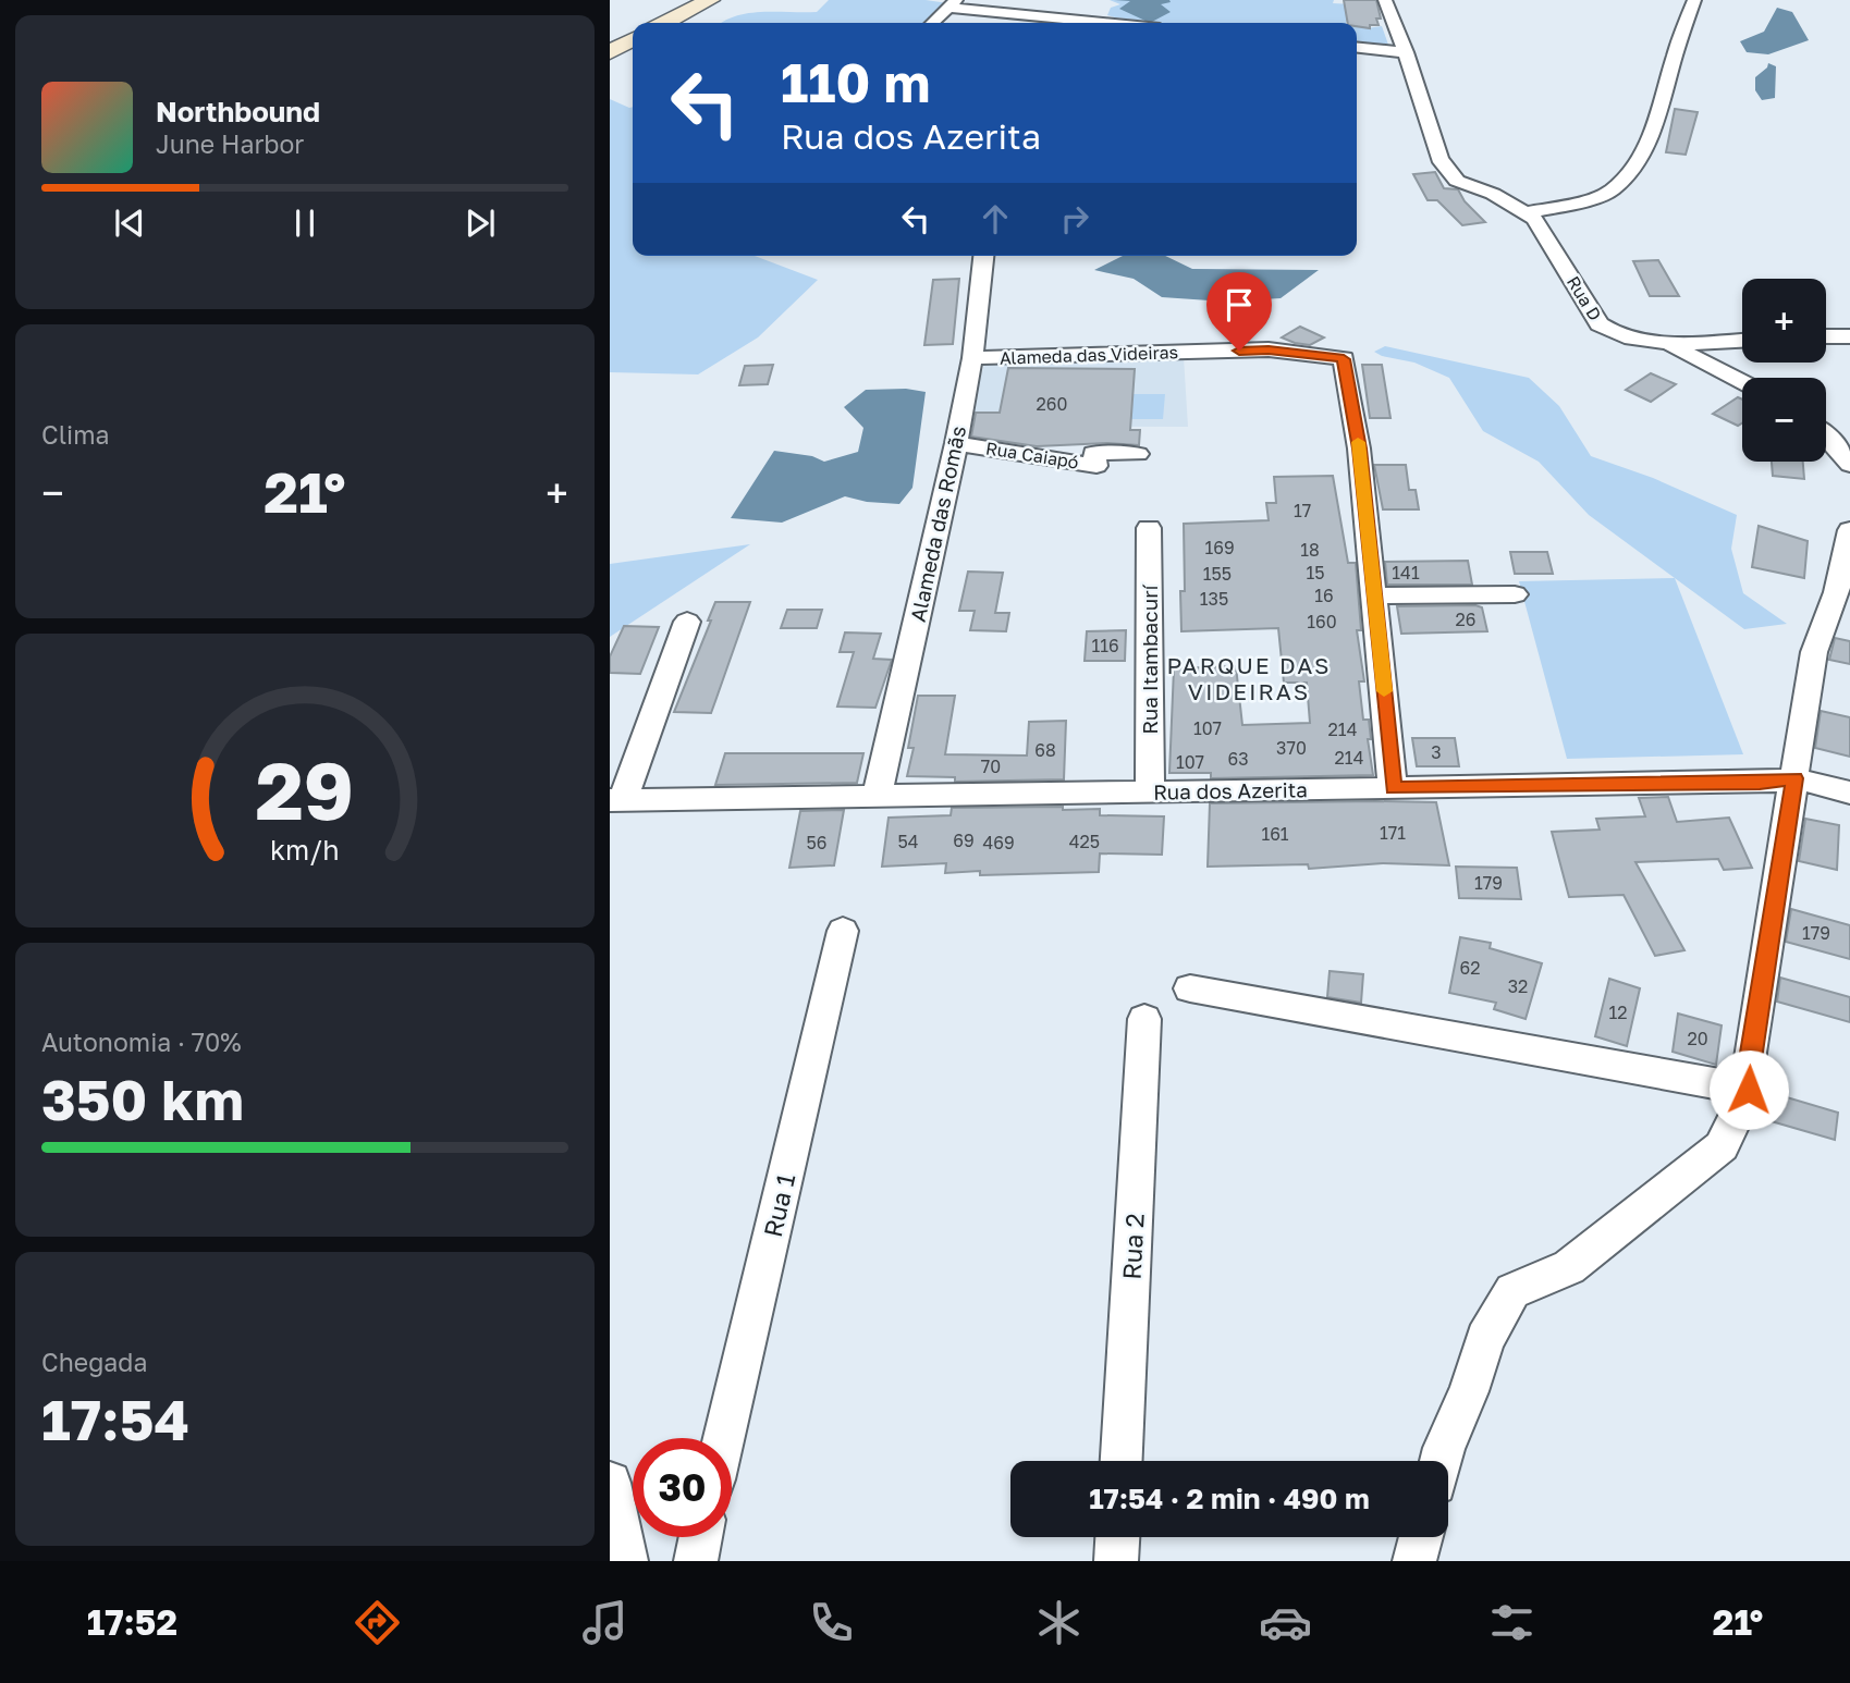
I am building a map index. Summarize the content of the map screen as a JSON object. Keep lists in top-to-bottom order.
{
  "streets": {
    "street": [
      "Rua D",
      "Alameda das Videiras",
      "Rua Caiapó",
      "Alameda das Romãs",
      "Rua Itambacurí",
      "Rua dos Azerita",
      "Rua 1",
      "Rua 2"
    ]
  },
  "crossings": [
    ["Alameda das Videiras", "Alameda das Romãs"],
    ["Rua Caiapó", "Alameda das Romãs"],
    ["Alameda das Romãs", "Rua dos Azerita"],
    ["Rua Itambacurí", "Rua dos Azerita"]
  ],
  "districts": ["PARQUE DAS VIDEIRAS"],
  "house_numbers": [
    "260",
    "17",
    "169",
    "18",
    "15",
    "141",
    "155",
    "16",
    "135",
    "26",
    "160",
    "116",
    "107",
    "214",
    "370",
    "68",
    "3",
    "214",
    "63",
    "107",
    "70",
    "171",
    "161",
    "69",
    "54",
    "425",
    "56",
    "469",
    "179",
    "179",
    "62",
    "32",
    "12",
    "20"
  ],
  "page": {
    "turn": ["110 m", "Rua dos Azerita"],
    "song": ["Northbound", "June Harbor"],
    "map_buttons": ["+", "−"],
    "tile": [
      "Clima",
      ["Autonomia · 70%", "350 km"],
      ["Chegada", "17:54"]
    ],
    "heat": ["−", "21°", "+"],
    "limit": "30",
    "trip": "17:54 · 2 min · 490 m",
    "tabs": ["17:52", "21°"],
    "gauge": ["29", "km/h"]
  }
}
